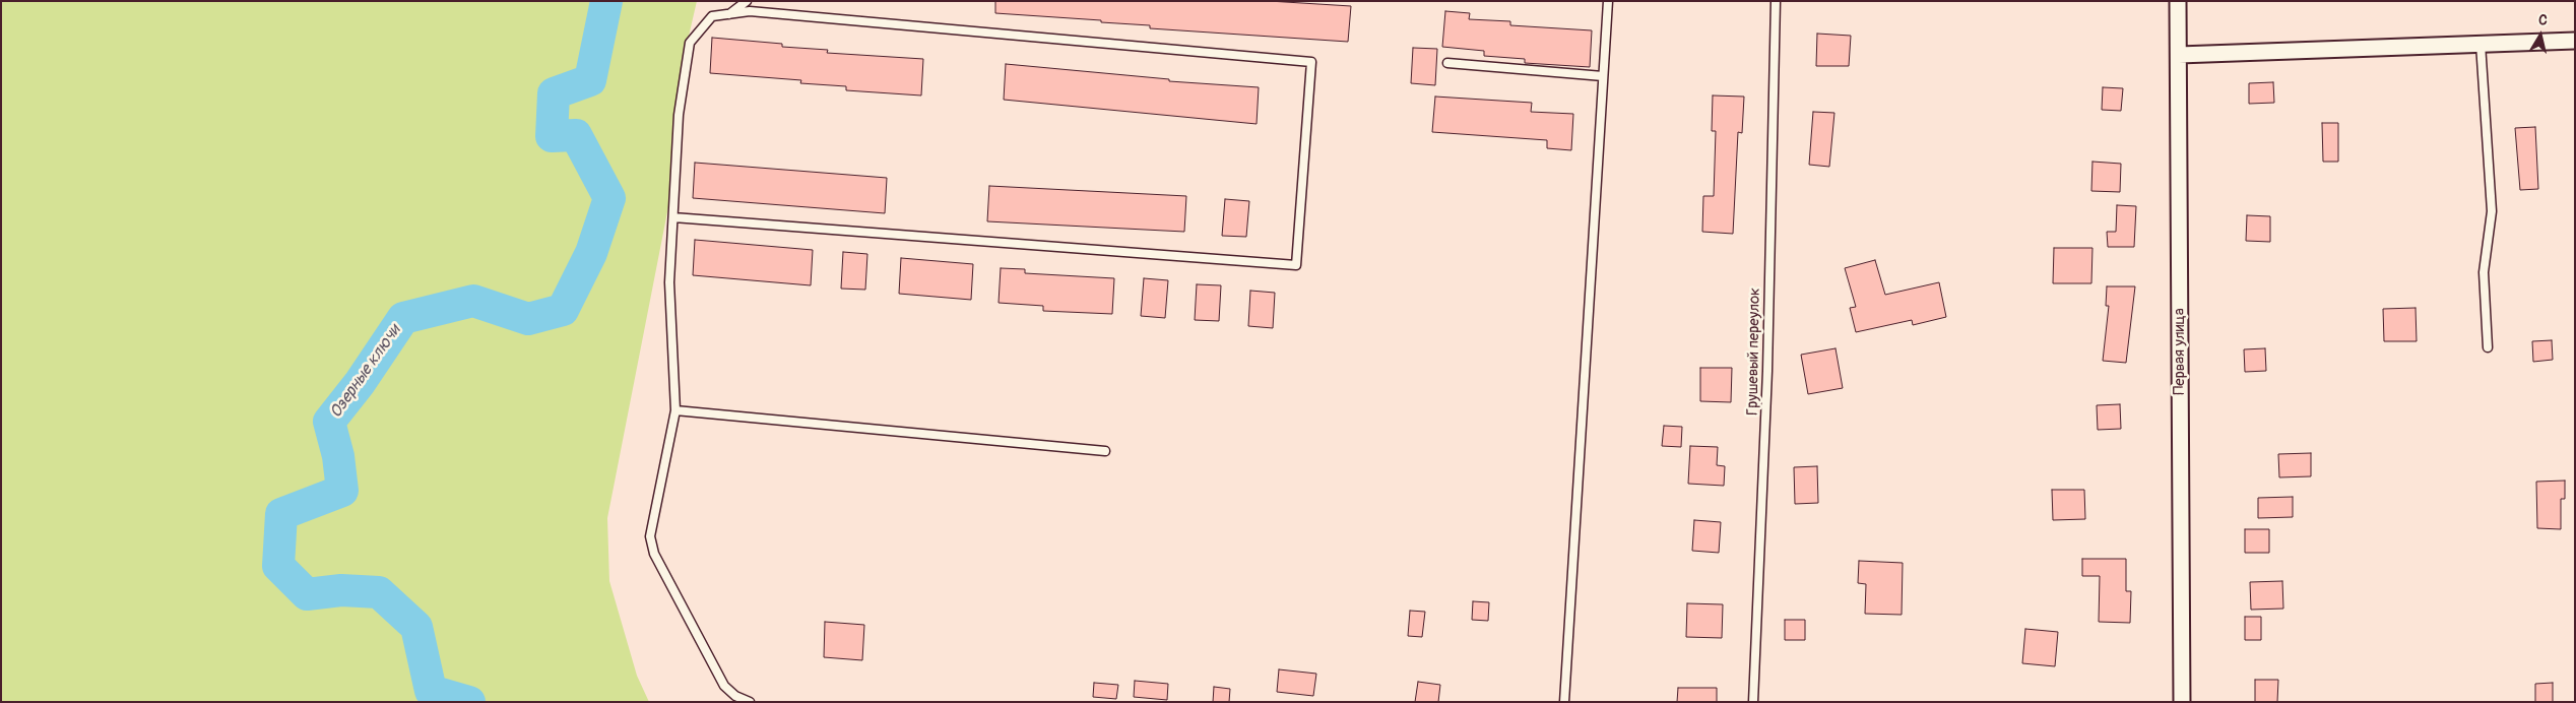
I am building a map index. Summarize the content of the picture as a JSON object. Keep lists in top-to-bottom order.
{
  "streets": {
    "street": ["Первая улица"],
    "lane": ["Грушевый переулок"]
  },
  "water": ["Озерные ключи"],
  "north": "top"
}
